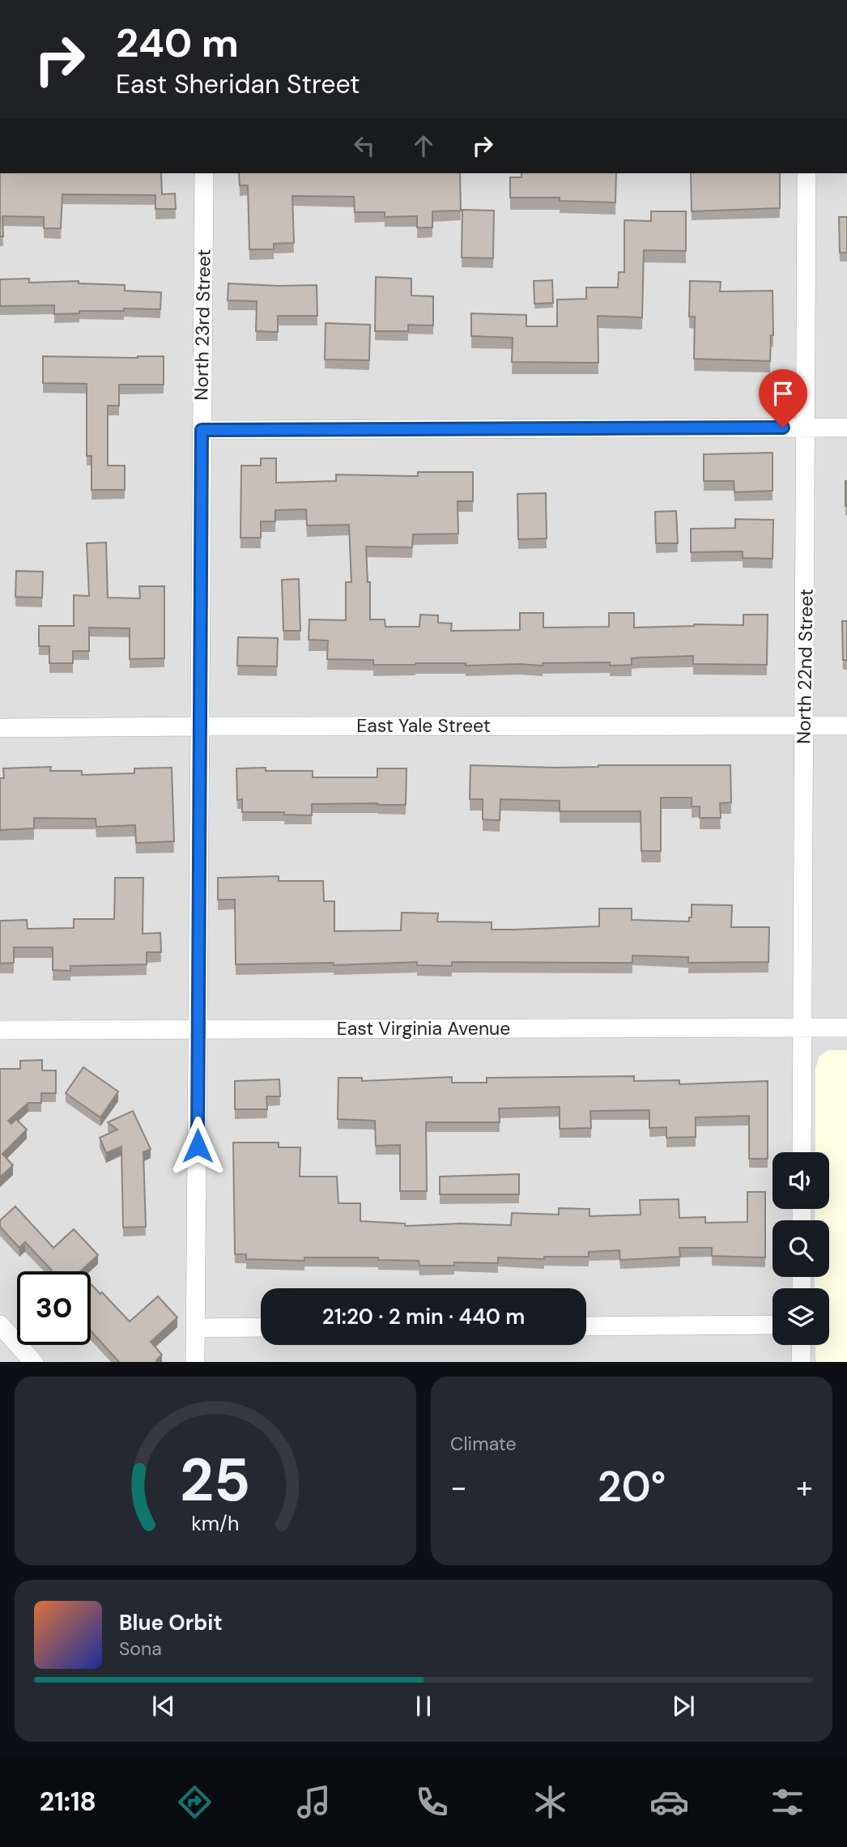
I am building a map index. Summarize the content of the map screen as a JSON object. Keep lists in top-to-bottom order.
{
  "streets": {
    "street": [
      "North 23rd Street",
      "North 22nd Street",
      "East Yale Street",
      "East Virginia Avenue"
    ]
  },
  "crossings": [
    ["North 23rd Street", "East Yale Street"],
    ["North 23rd Street", "East Virginia Avenue"],
    ["North 22nd Street", "East Yale Street"],
    ["North 22nd Street", "East Virginia Avenue"]
  ],
  "page": {
    "turn": ["240 m", "East Sheridan Street"],
    "limit": "30",
    "trip": "21:20 · 2 min · 440 m",
    "tile": "Climate",
    "heat": ["−", "20°", "+"],
    "song": ["Blue Orbit", "Sona"],
    "tabs": "21:18",
    "gauge": ["25", "km/h"]
  }
}
